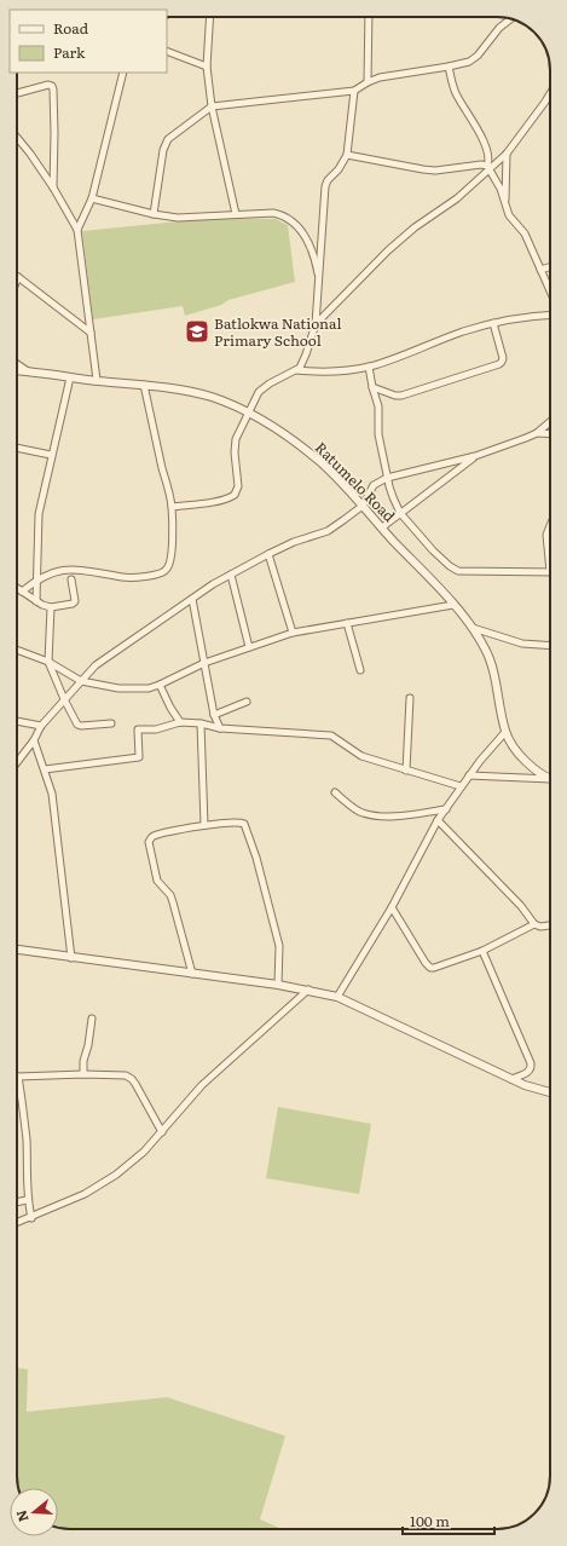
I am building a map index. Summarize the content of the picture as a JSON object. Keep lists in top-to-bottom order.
{
  "streets": {
    "street": ["Ratumelo Road"]
  },
  "places": {
    "school or university": ["Batlokwa National Primary School"]
  },
  "legend": ["Road", "Park"],
  "scale_bar": "100 m",
  "north": "left"
}
